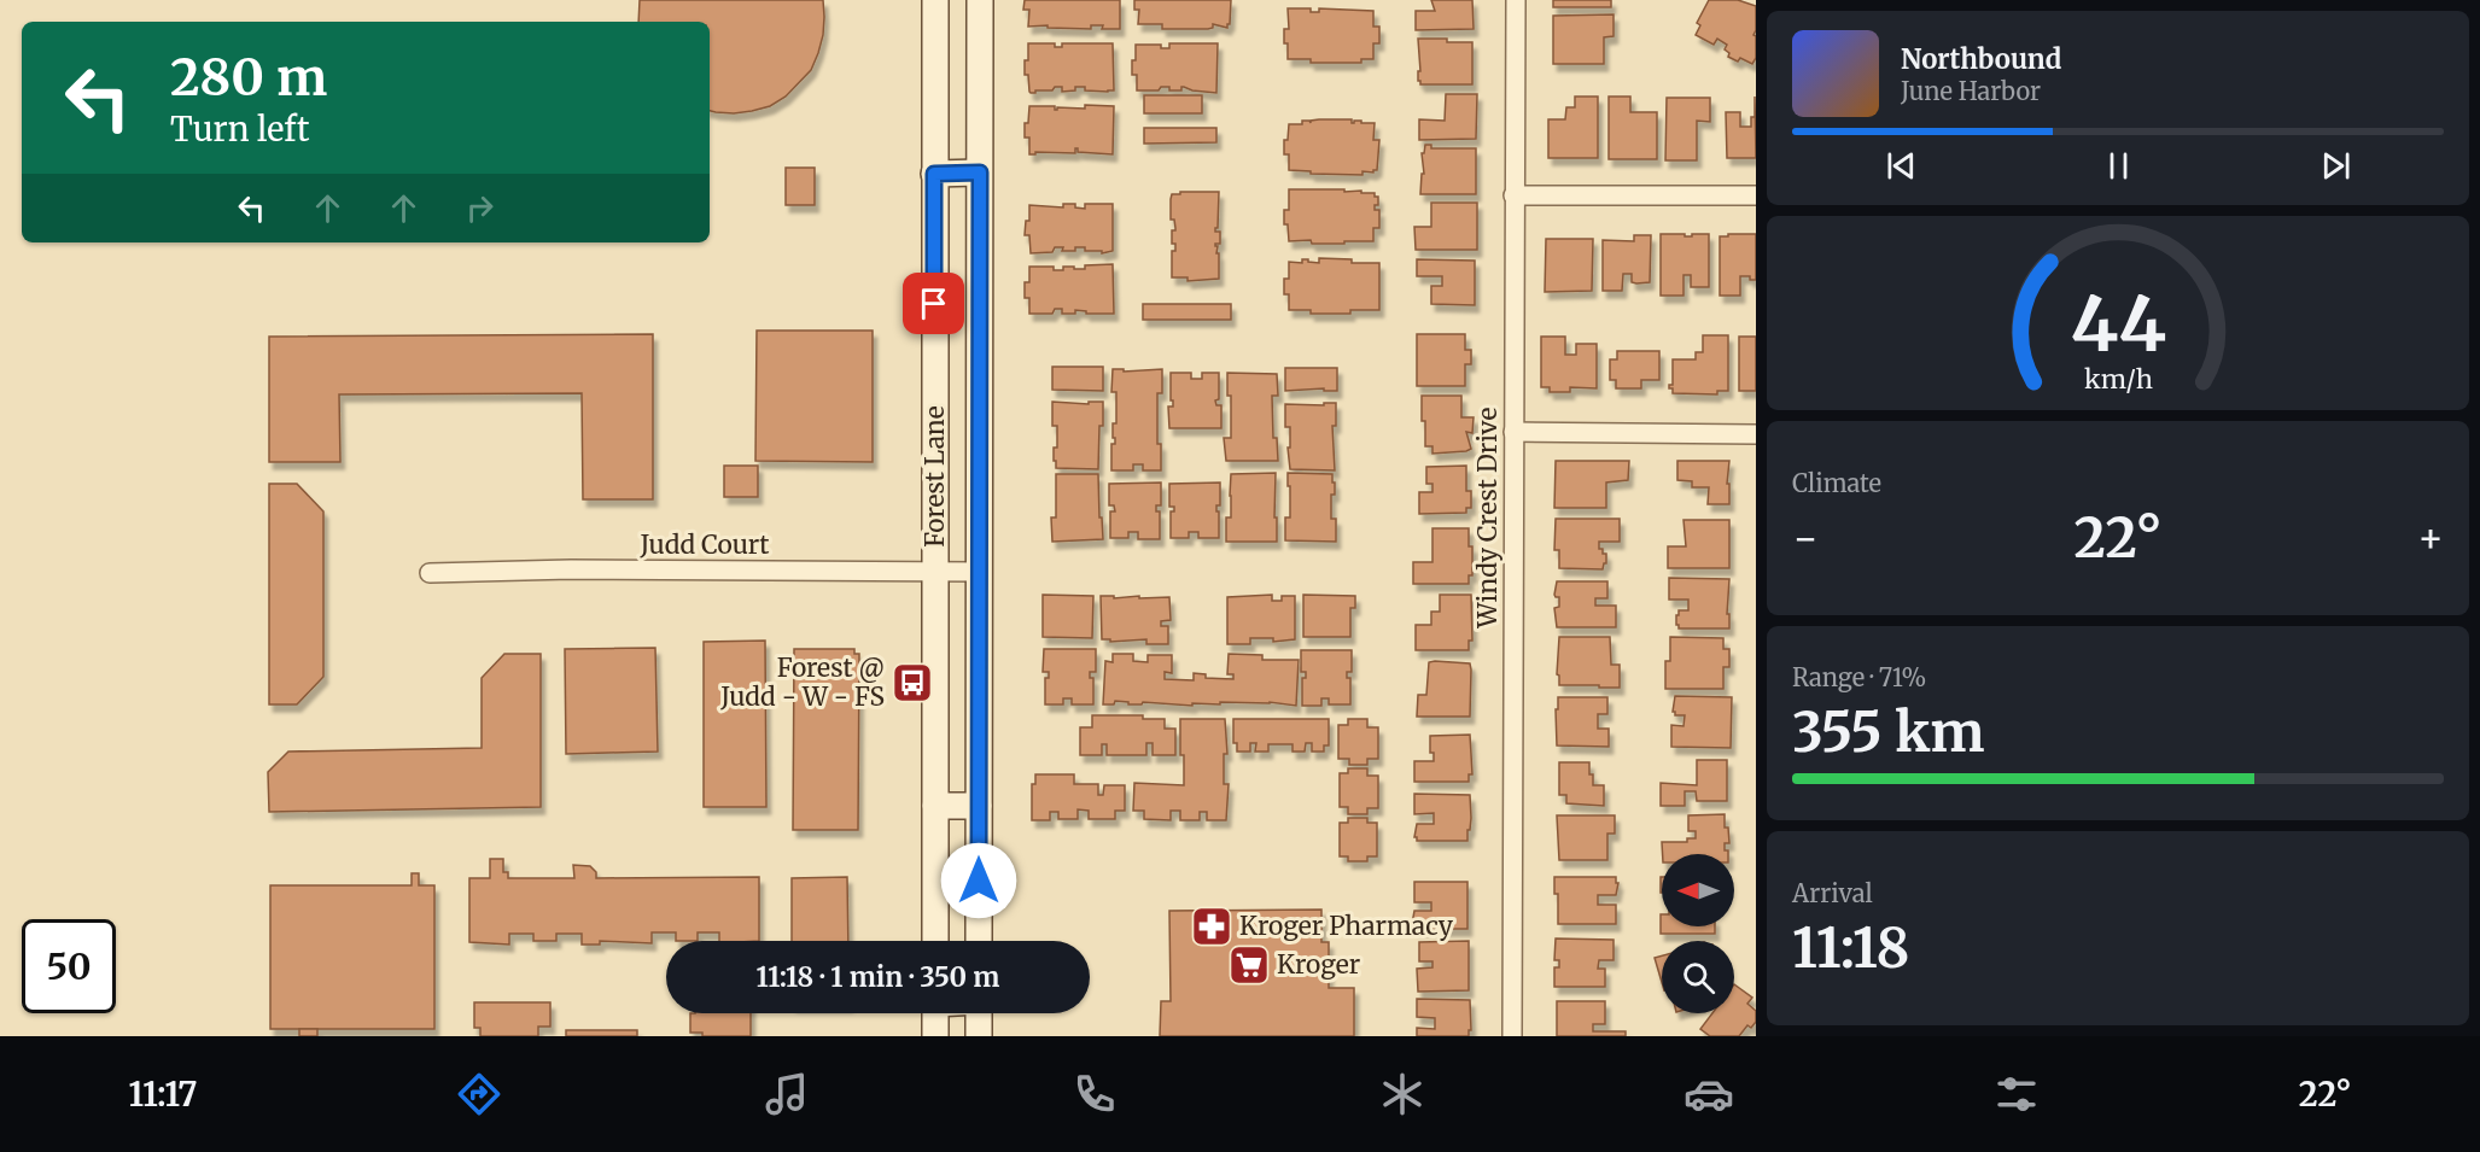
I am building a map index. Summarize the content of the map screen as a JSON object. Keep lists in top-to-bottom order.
{
  "streets": {
    "main road": ["Forest Lane"],
    "street": ["Windy Crest Drive", "Judd Court"]
  },
  "crossings": [
    ["Forest Lane", "Judd Court"]
  ],
  "places": {
    "bus stop": ["Forest @ Judd - W - FS"],
    "pharmacy": ["Kroger Pharmacy"],
    "supermarket": ["Kroger"]
  },
  "north": "left",
  "page": {
    "turn": ["280 m", "Turn left"],
    "song": ["Northbound", "June Harbor"],
    "tile": [
      "Climate",
      ["Range · 71%", "355 km"],
      ["Arrival", "11:18"]
    ],
    "heat": ["−", "22°", "+"],
    "limit": "50",
    "trip": "11:18 · 1 min · 350 m",
    "tabs": ["11:17", "22°"],
    "gauge": ["44", "km/h"]
  }
}
